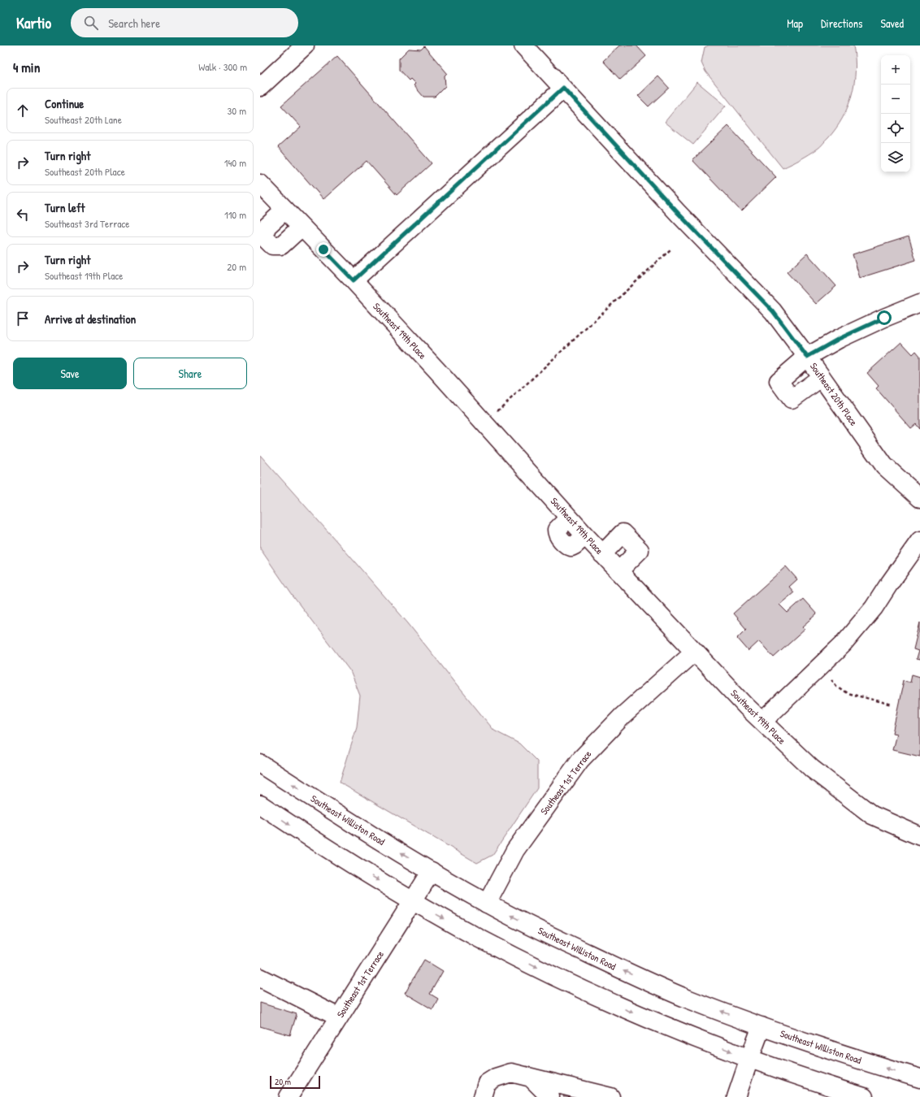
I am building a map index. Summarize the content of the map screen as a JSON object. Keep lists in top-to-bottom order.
{
  "streets": {
    "main road": [
      "Southeast 19th Place",
      "Southeast 20th Place",
      "Southeast 1st Terrace",
      "Southeast Williston Road"
    ]
  },
  "crossings": [
    ["Southeast 19th Place", "Southeast 1st Terrace"],
    ["Southeast 1st Terrace", "Southeast Williston Road"]
  ],
  "scale_bar": "20 m",
  "page": {
    "header": "Kartio",
    "search": "Search here",
    "nav": ["Map", "Directions", "Saved"],
    "heading": ["4 min", "Walk · 300 m"],
    "map_buttons": ["+", "−"],
    "list": [
      ["Continue", "Southeast 20th Lane", "30 m"],
      ["Turn right", "Southeast 20th Place", "140 m"],
      ["Turn left", "Southeast 3rd Terrace", "110 m"],
      ["Turn right", "Southeast 19th Place", "20 m"],
      "Arrive at destination"
    ],
    "buttons": ["Save", "Share"],
    "scale": "20 m"
  }
}
